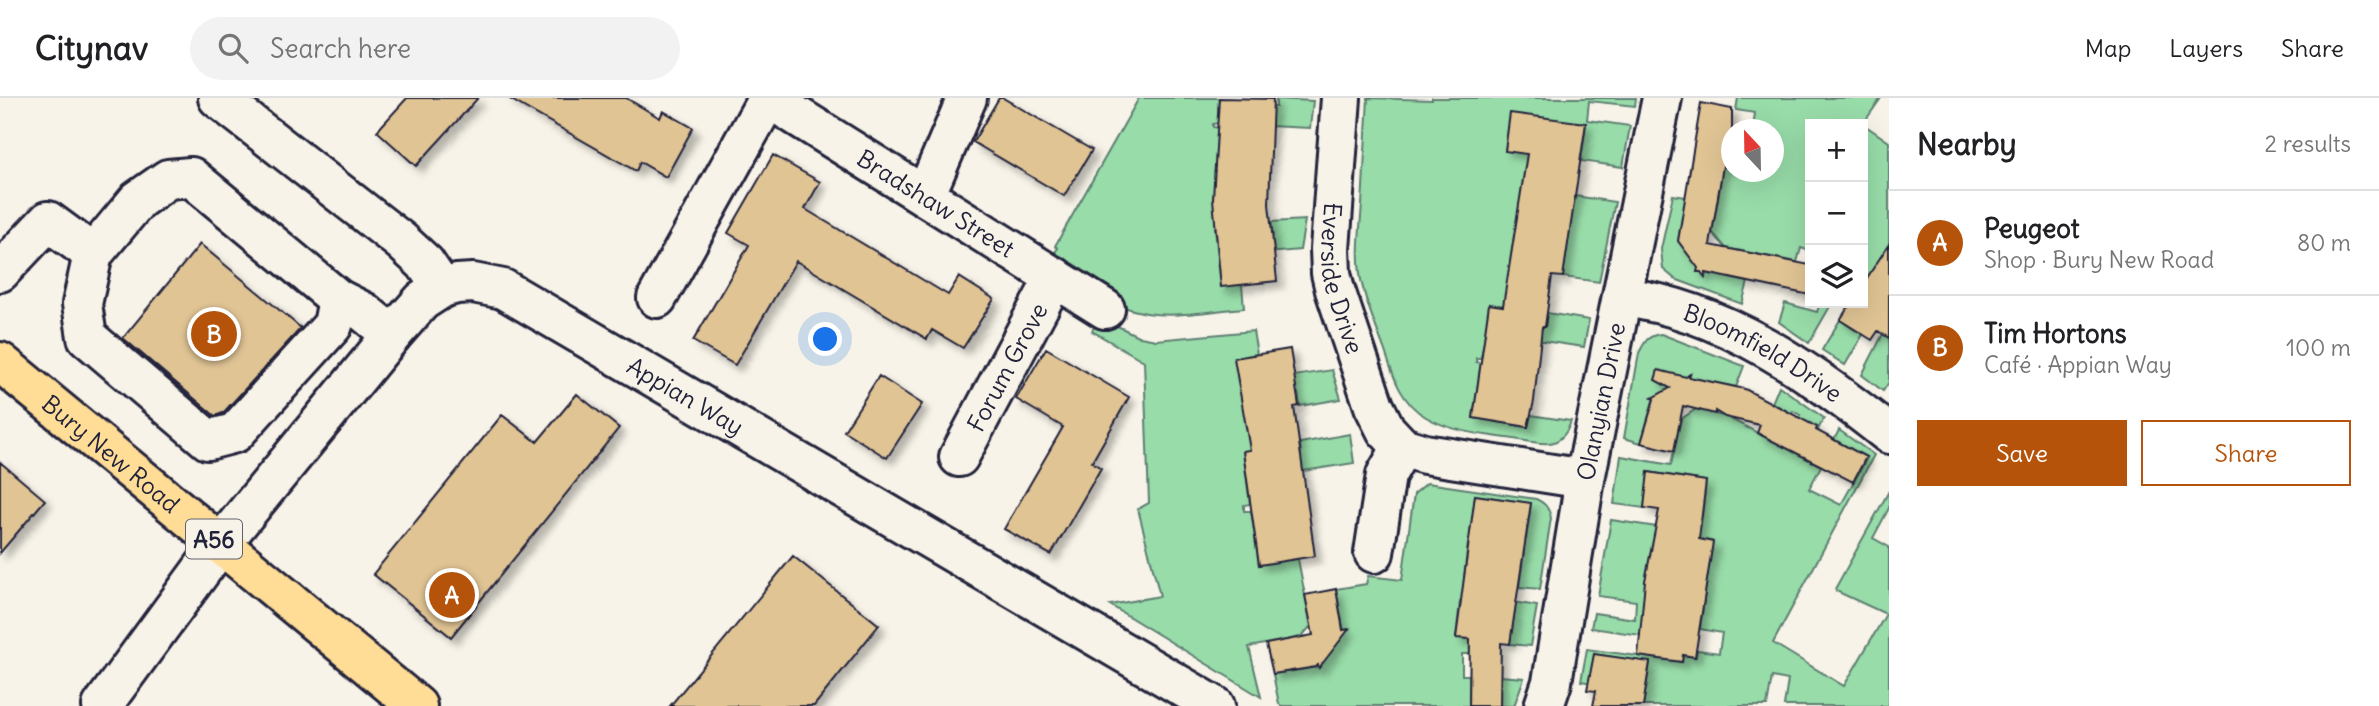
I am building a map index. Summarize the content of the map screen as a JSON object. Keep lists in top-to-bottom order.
{
  "streets": {
    "highway": ["Bury New Road", "A56"],
    "street": [
      "Bradshaw Street",
      "Everside Drive",
      "Bloomfield Drive",
      "Forum Grove",
      "Appian Way",
      "Olanyian Drive"
    ]
  },
  "crossings": [
    ["Bradshaw Street", "Forum Grove"],
    ["Bloomfield Drive", "Olanyian Drive"],
    ["Appian Way", "Bury New Road"]
  ],
  "north": "top",
  "page": {
    "header": "Citynav",
    "search": "Search here",
    "nav": ["Map", "Layers", "Share"],
    "heading": ["Nearby", "2 results"],
    "map_buttons": ["+", "−"],
    "list": [
      {
        "mark": "A",
        "name": "Peugeot",
        "note": "Shop · Bury New Road",
        "value": "80 m"
      },
      {
        "mark": "B",
        "name": "Tim Hortons",
        "note": "Café · Appian Way",
        "value": "100 m"
      }
    ],
    "pins": ["B", "A"],
    "buttons": ["Save", "Share"]
  }
}
